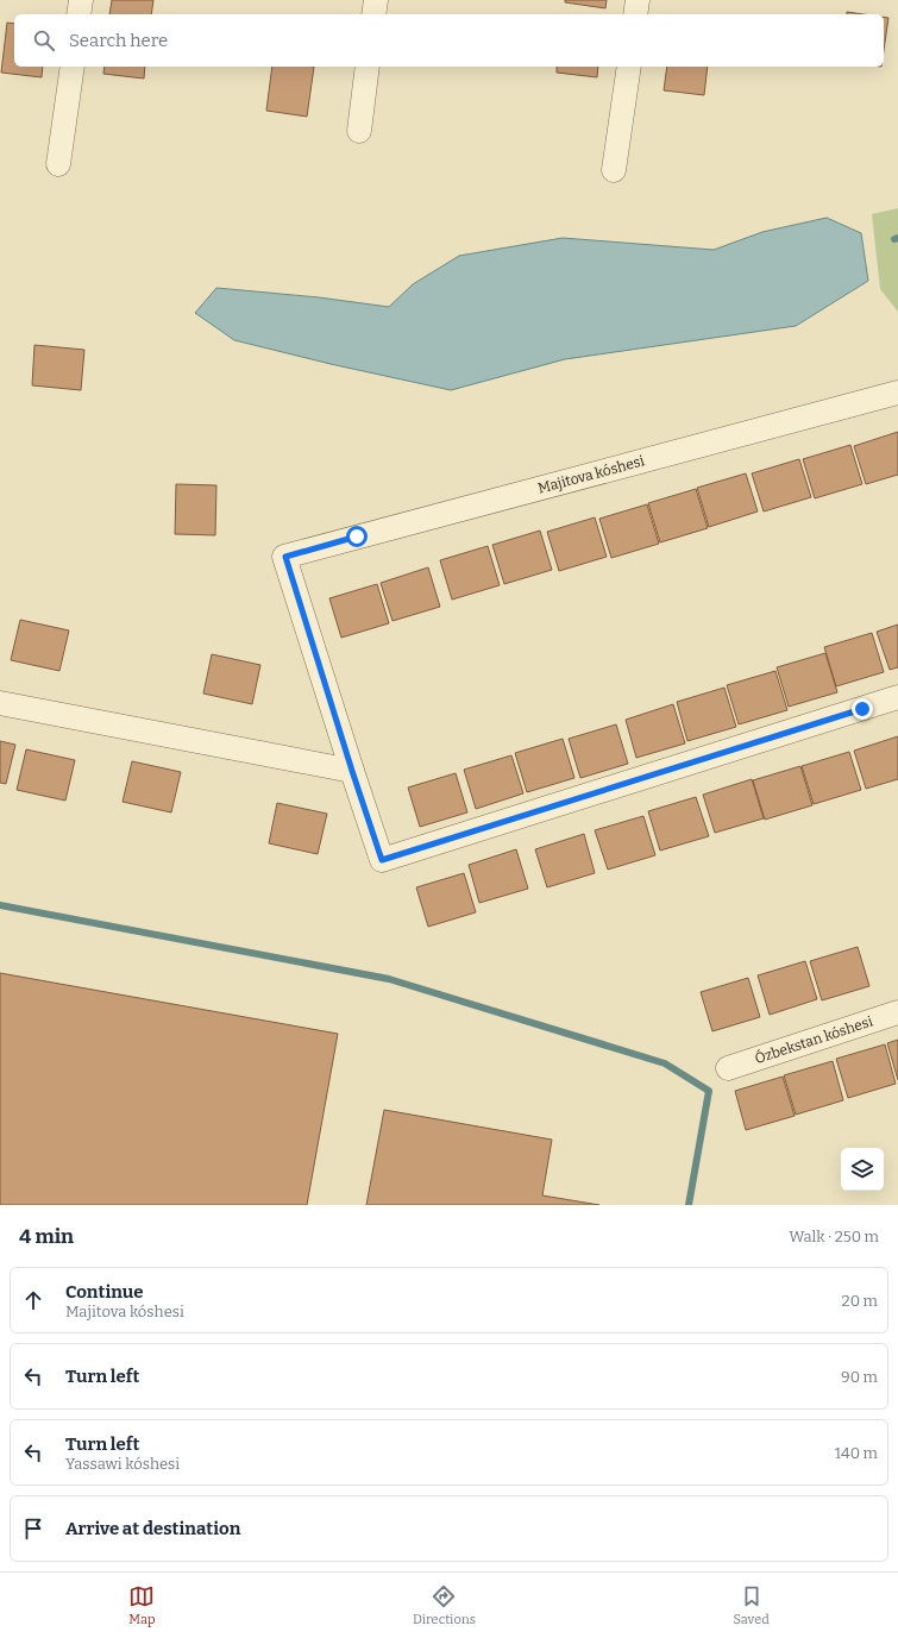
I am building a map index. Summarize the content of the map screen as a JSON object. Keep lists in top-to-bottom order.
{
  "streets": {
    "street": ["Majitova kóshesi", "Ózbekstan kóshesi"]
  },
  "page": {
    "search": "Search here",
    "heading": ["4 min", "Walk · 250 m"],
    "list": [
      ["Continue", "Majitova kóshesi", "20 m"],
      ["Turn left", "90 m"],
      ["Turn left", "Yassawi kóshesi", "140 m"],
      "Arrive at destination"
    ],
    "nav": ["Map", "Directions", "Saved"]
  }
}
